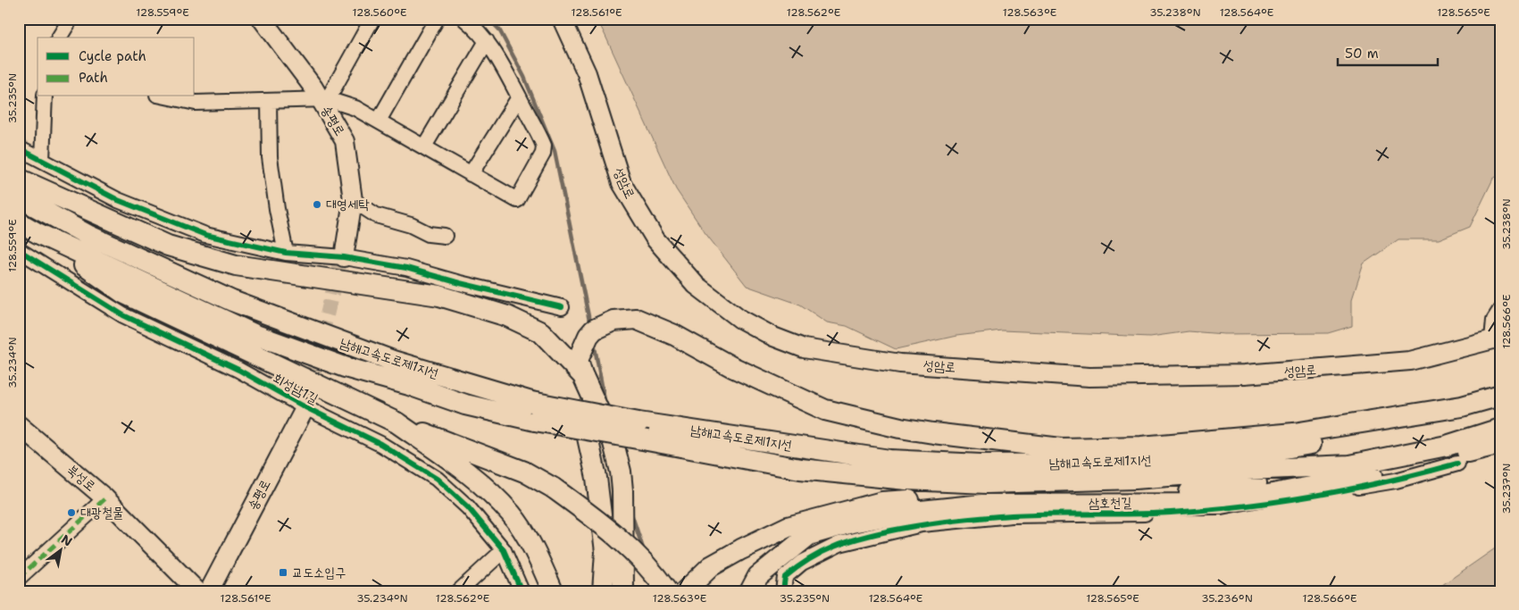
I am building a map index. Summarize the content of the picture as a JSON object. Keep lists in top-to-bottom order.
{
  "streets": {
    "highway": ["남해고속도로제1지선"],
    "main road": ["송평로", "성암로", "북성로"],
    "street": ["회성남1길", "삼호천길"]
  },
  "crossings": [
    ["송평로", "회성남1길"]
  ],
  "places": {
    "other": ["대영세탁", "대광철물"],
    "transit": ["교도소입구"]
  },
  "legend": ["Cycle path", "Path"],
  "scale_bar": "50 m",
  "north": "top right",
  "coordinates": [
    "128.559°E",
    "128.560°E",
    "128.561°E",
    "128.562°E",
    "128.563°E",
    "35.238°N",
    "128.564°E",
    "128.565°E",
    "35.235°N",
    "128.566°E",
    "35.234°N",
    "35.237°N",
    "35.236°N"
  ]
}
